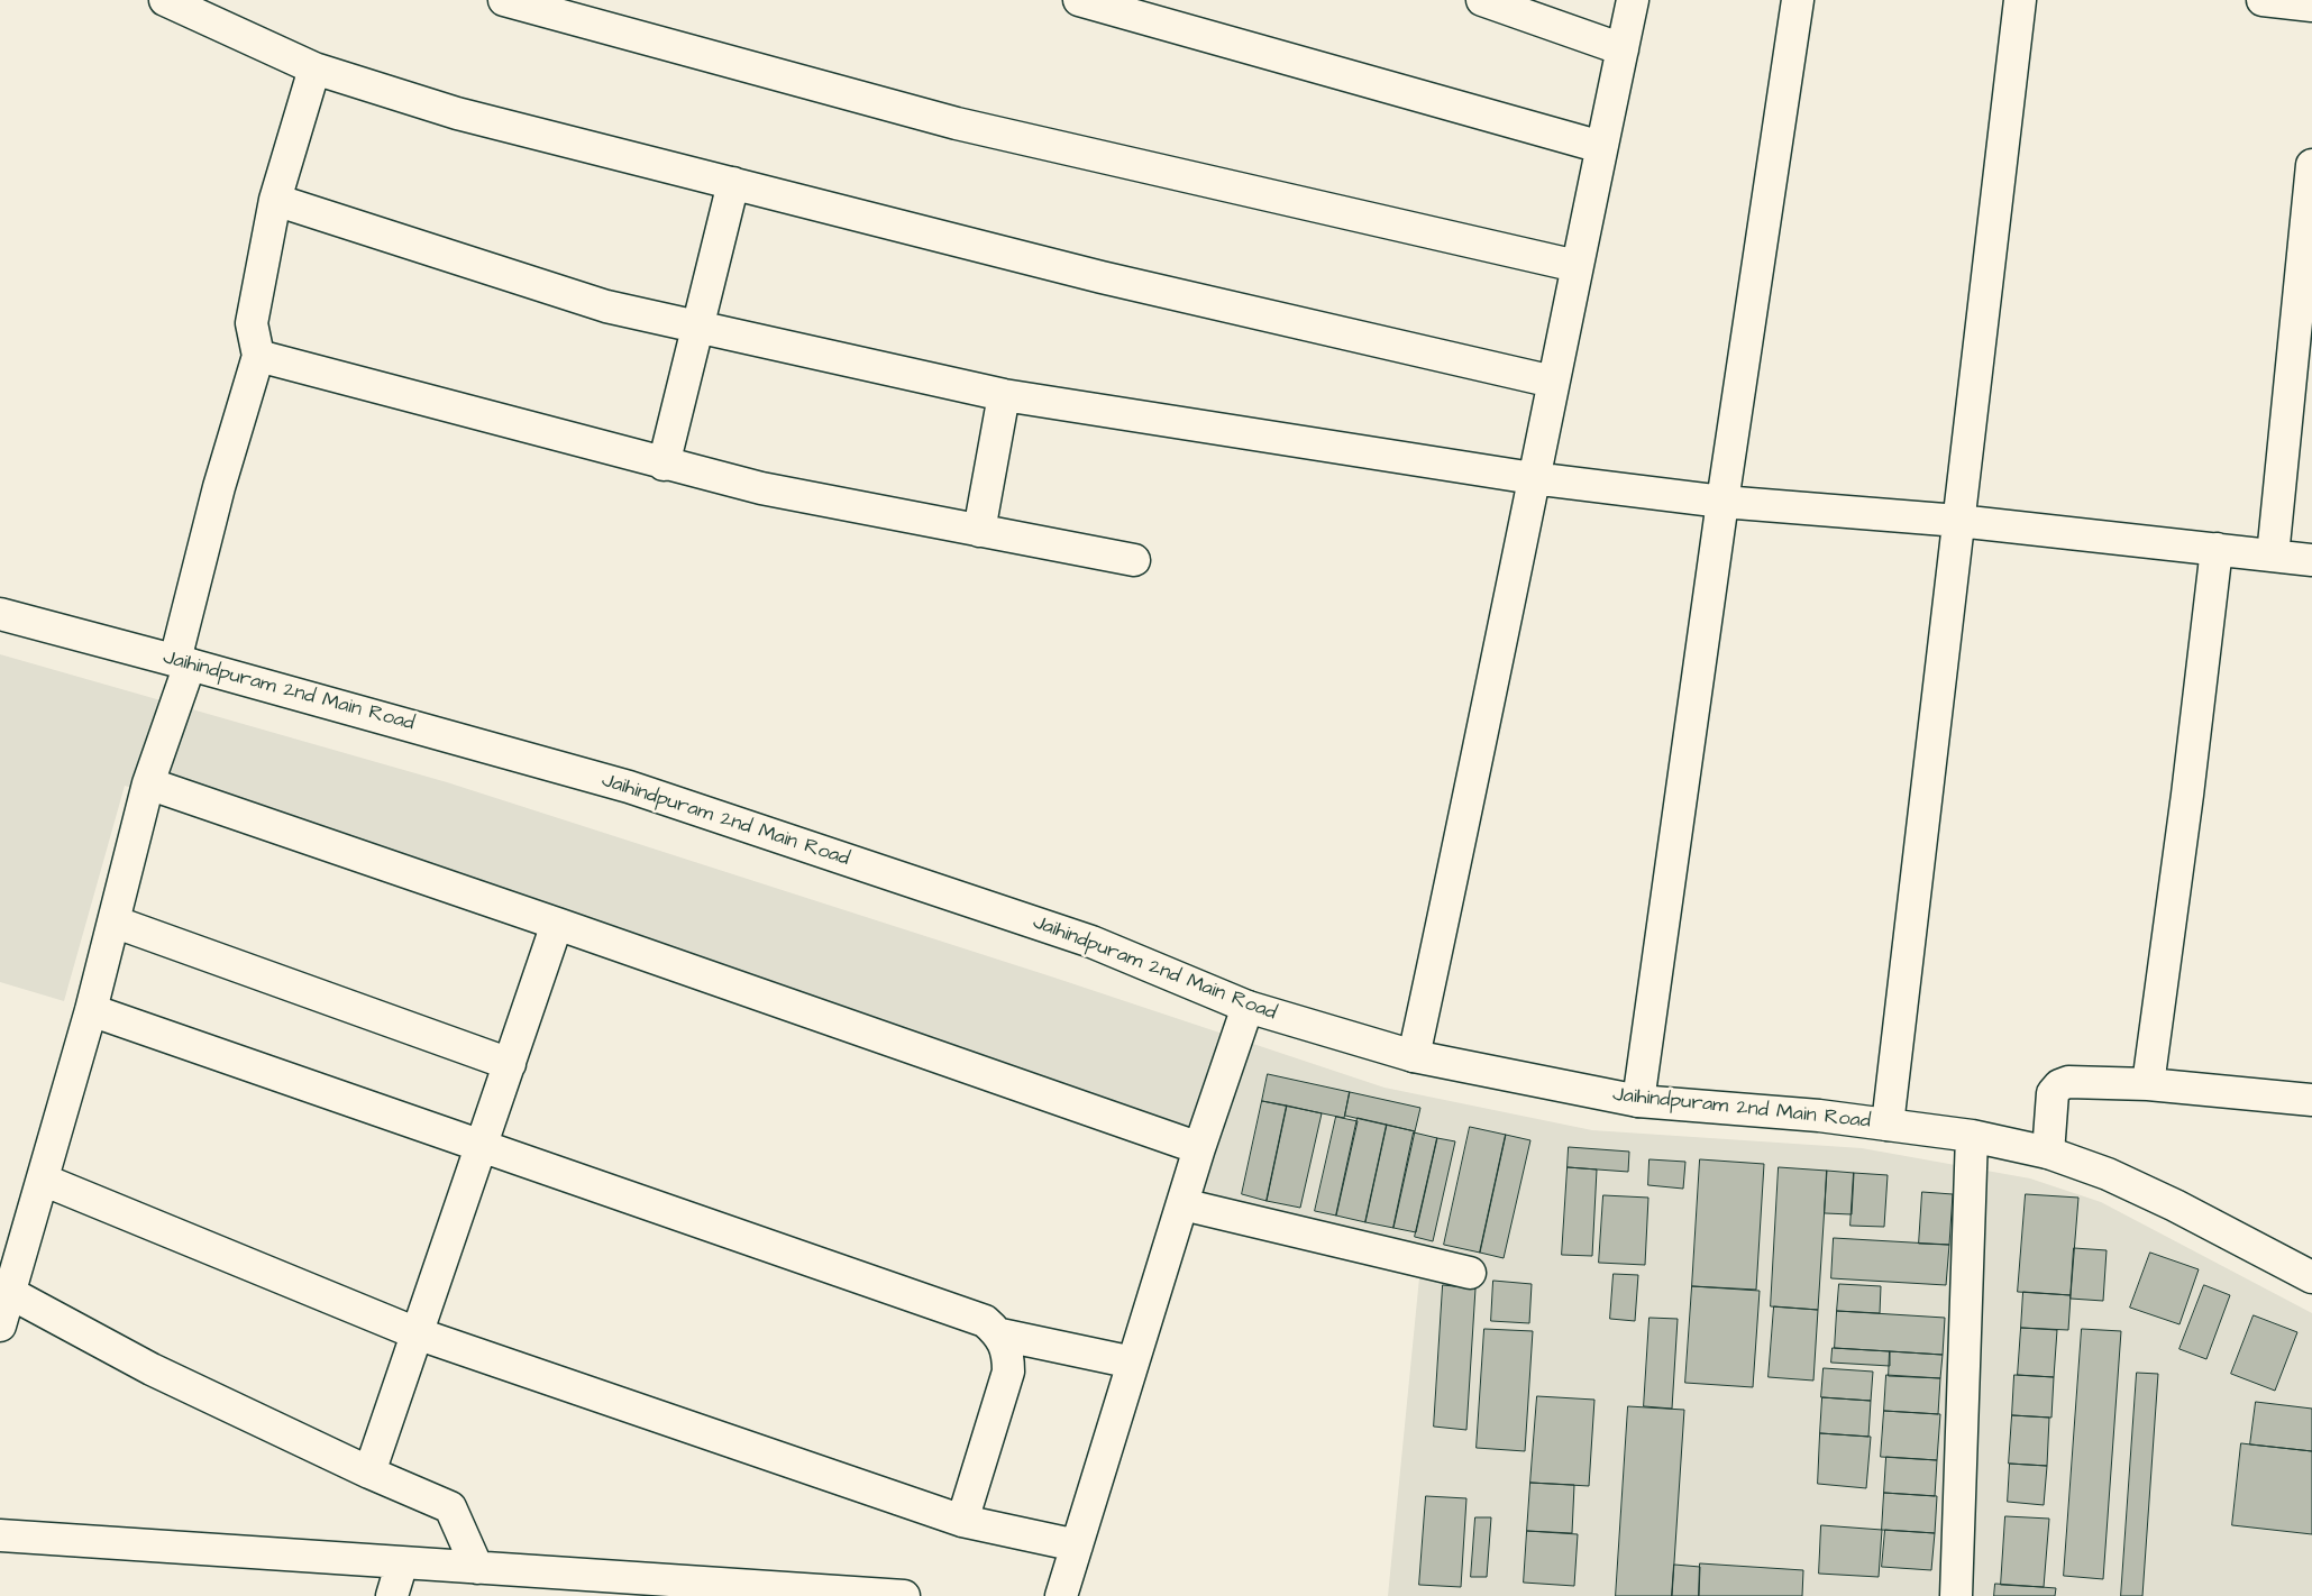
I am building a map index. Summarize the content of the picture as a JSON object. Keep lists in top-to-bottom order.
{
  "streets": {
    "street": ["Jaihindpuram 2nd Main Road"]
  }
}
